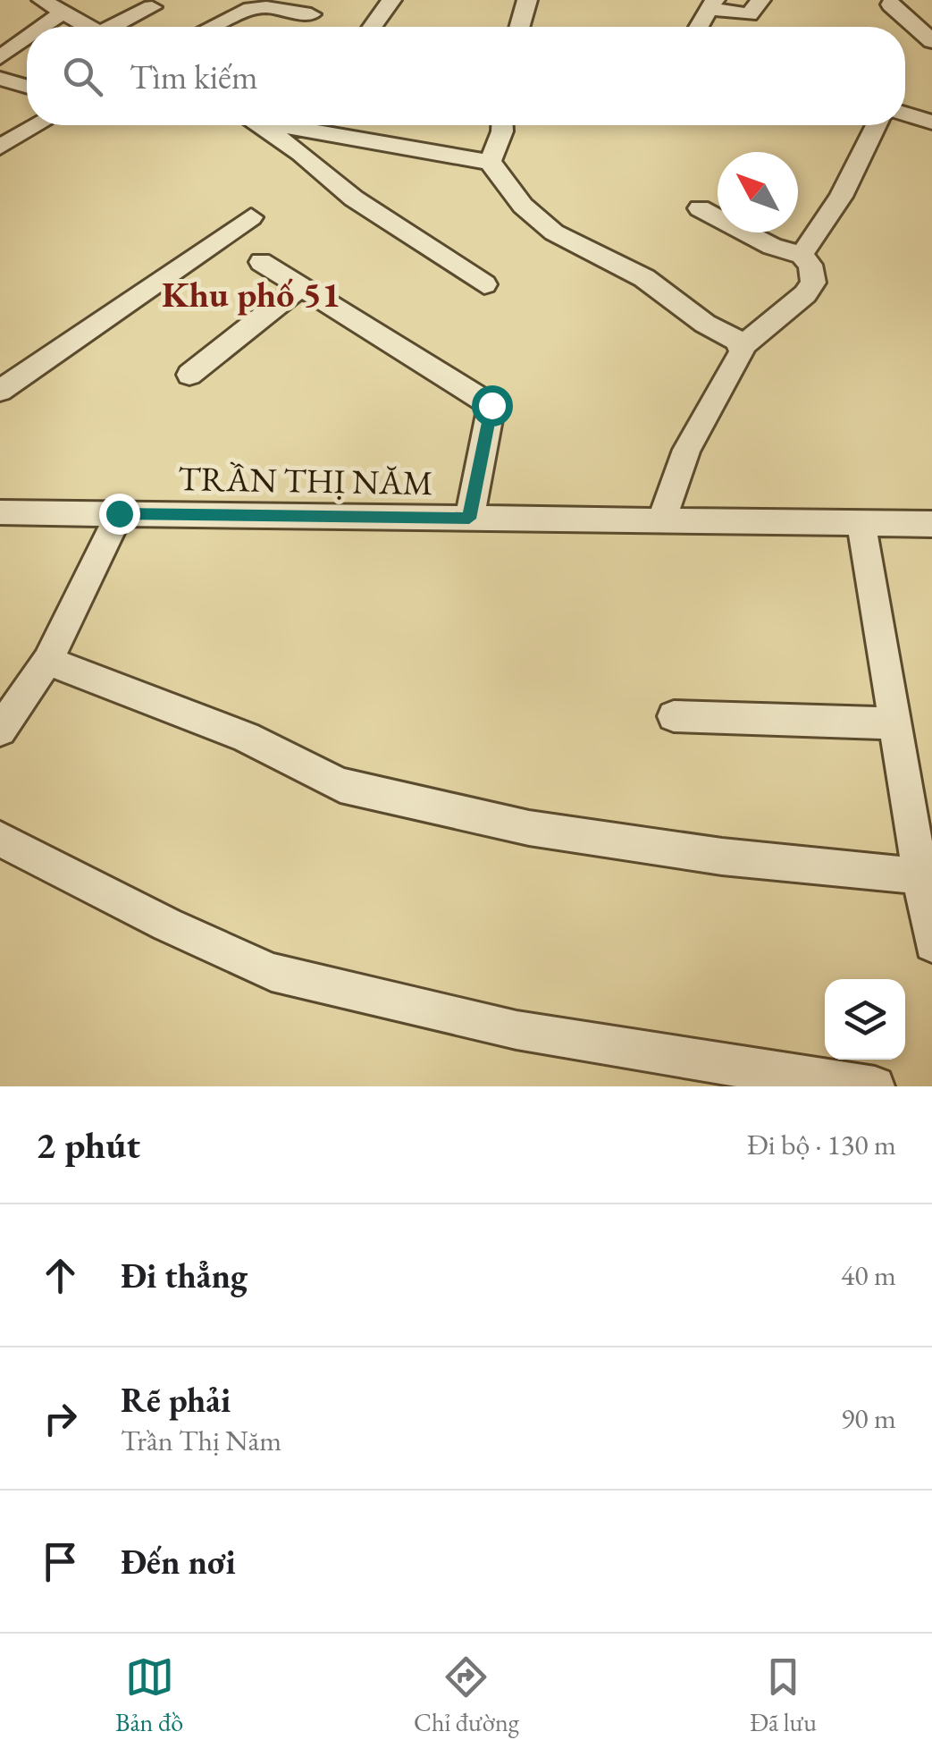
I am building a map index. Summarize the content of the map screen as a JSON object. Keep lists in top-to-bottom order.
{
  "streets": {
    "street": ["TRẦN THỊ NĂM"]
  },
  "districts": ["Khu phố 51"],
  "north": "top left",
  "page": {
    "search": "Tìm kiếm",
    "heading": ["2 phút", "Đi bộ · 130 m"],
    "list": [
      ["Đi thẳng", "40 m"],
      ["Rẽ phải", "Trần Thị Năm", "90 m"],
      "Đến nơi"
    ],
    "nav": ["Bản đồ", "Chỉ đường", "Đã lưu"]
  }
}
